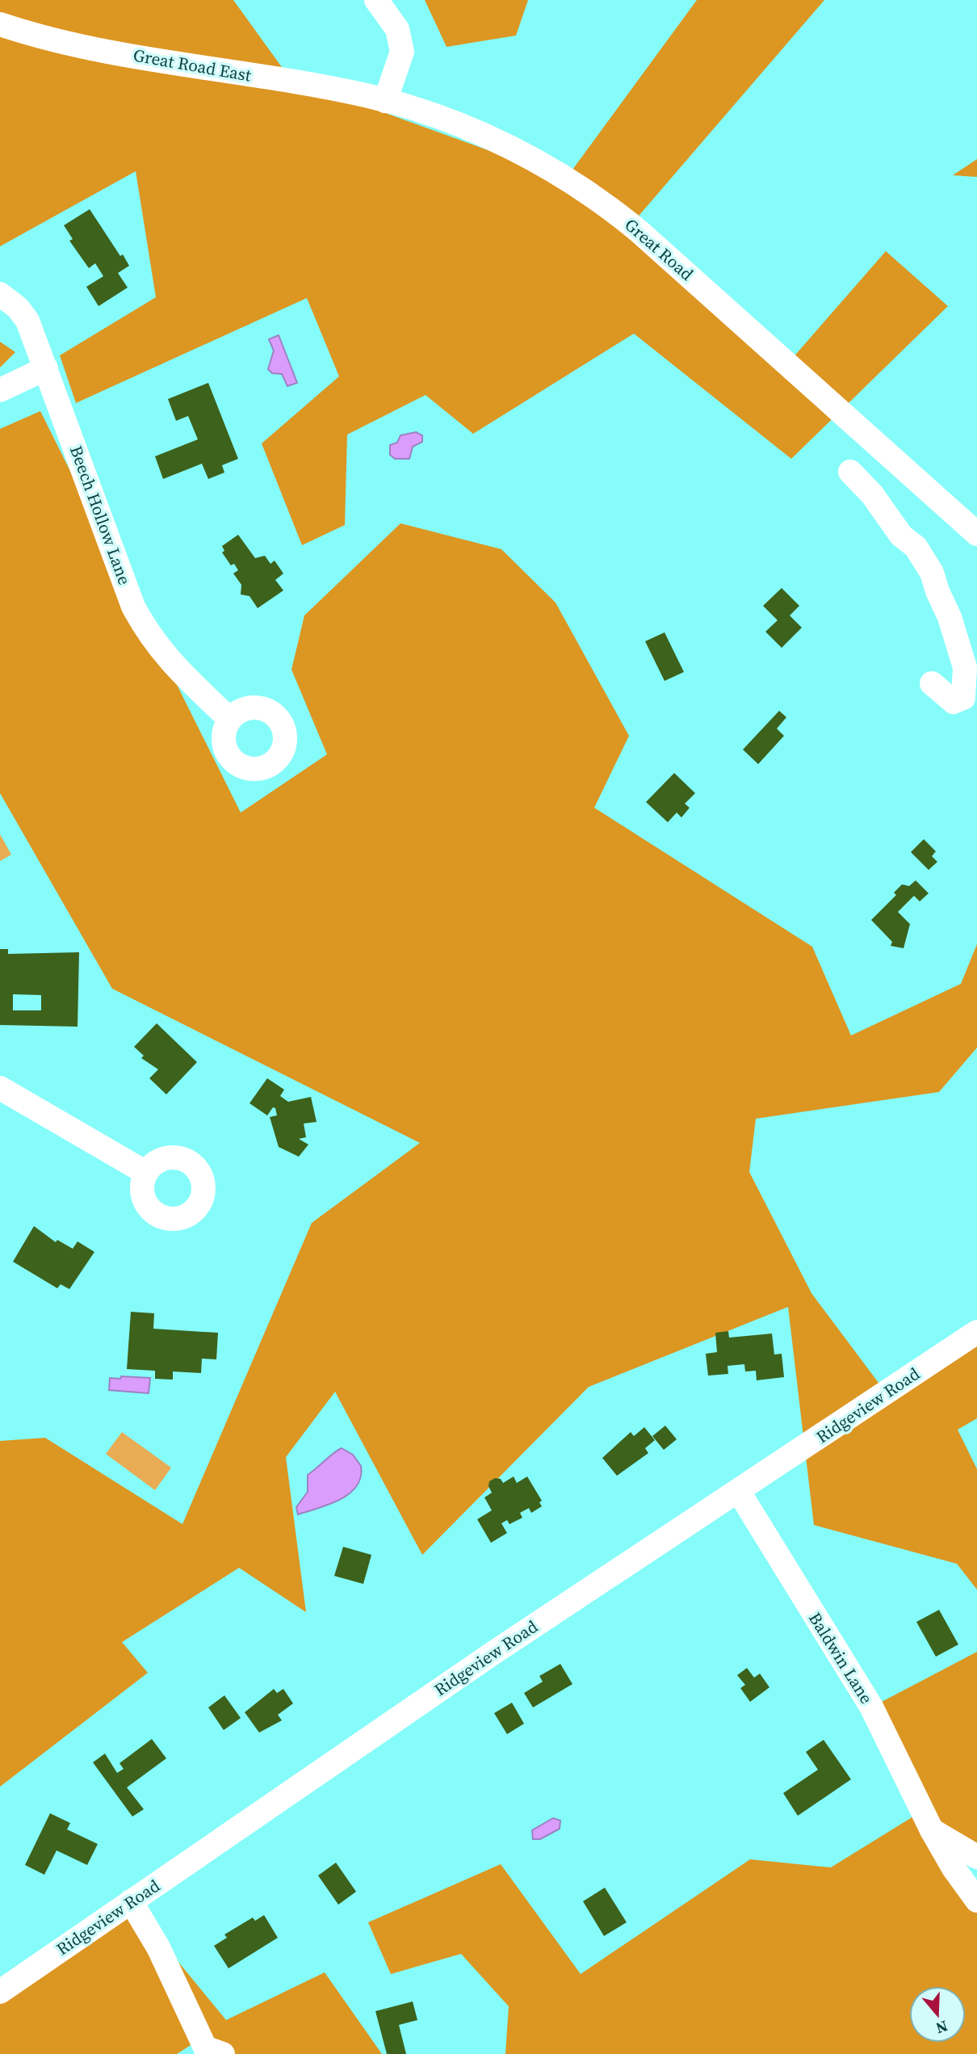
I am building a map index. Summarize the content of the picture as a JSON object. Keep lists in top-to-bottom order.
{
  "streets": {
    "street": [
      "Great Road East",
      "Great Road",
      "Beech Hollow Lane",
      "Ridgeview Road",
      "Baldwin Lane"
    ]
  },
  "crossings": [
    ["Great Road East", "Great Road"],
    ["Ridgeview Road", "Baldwin Lane"]
  ],
  "north": "bottom"
}
